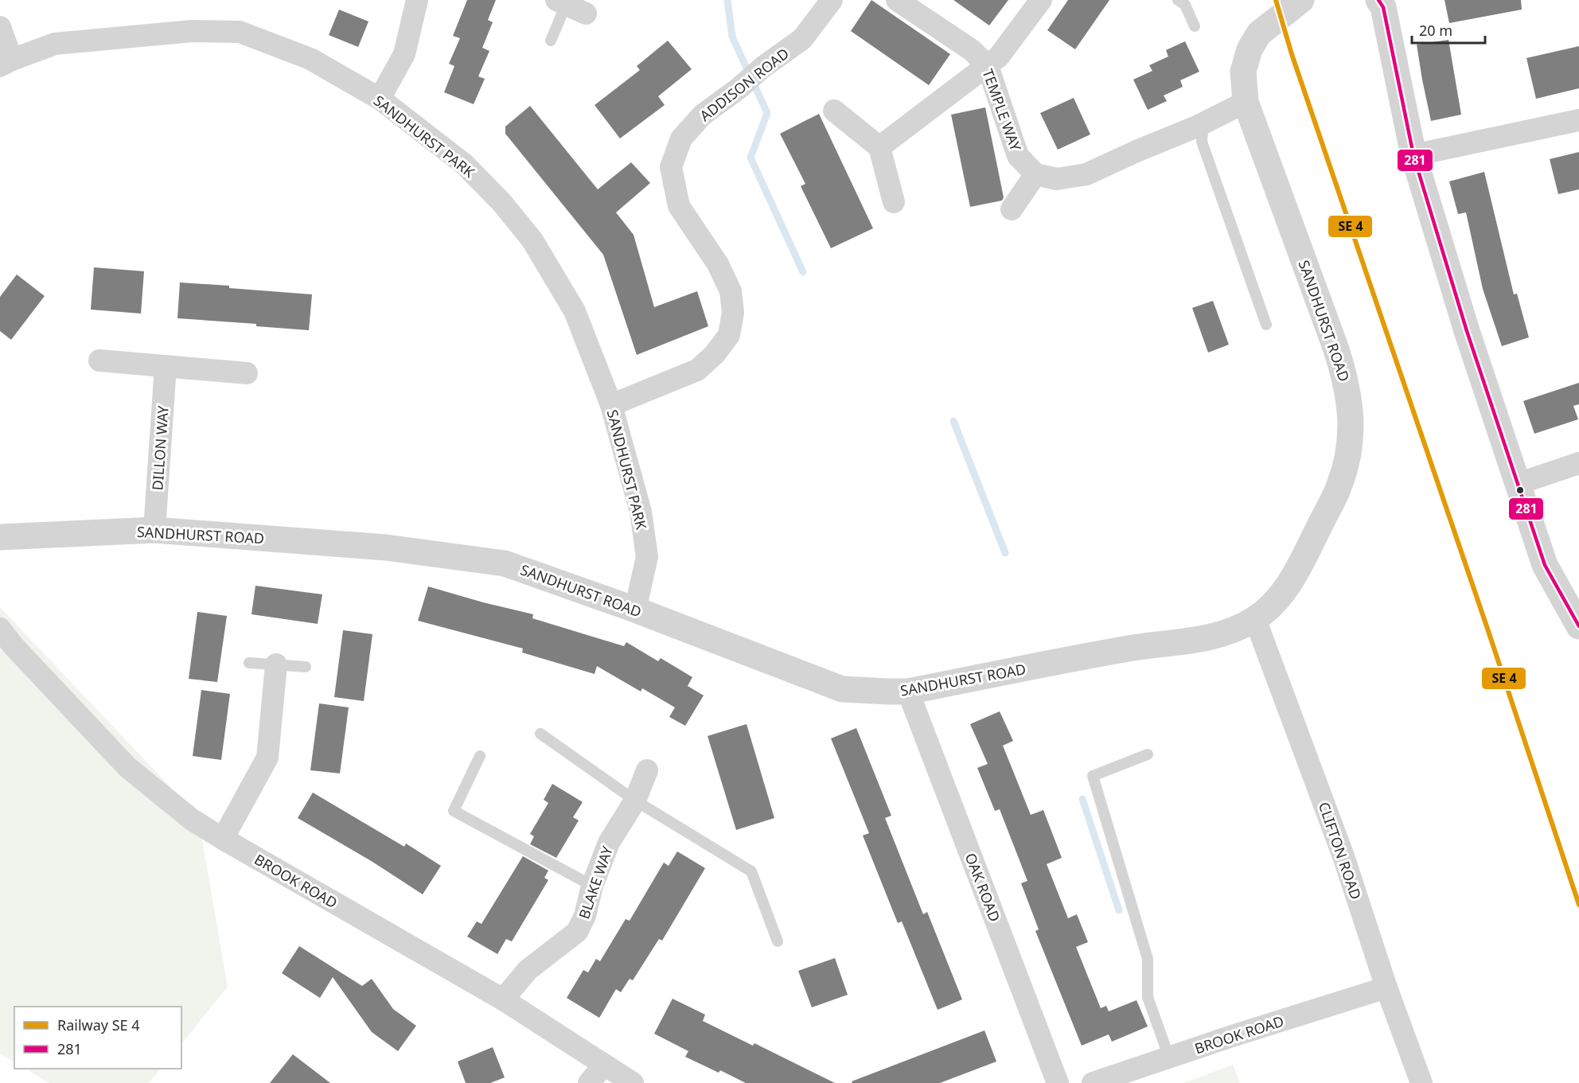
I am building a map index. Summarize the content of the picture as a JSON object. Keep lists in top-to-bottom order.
{
  "streets": {
    "street": [
      "ADDISON ROAD",
      "TEMPLE WAY",
      "SANDHURST PARK",
      "SANDHURST ROAD",
      "DILLON WAY",
      "CLIFTON ROAD",
      "BROOK ROAD",
      "BLAKE WAY",
      "OAK ROAD"
    ]
  },
  "crossings": [
    ["ADDISON ROAD", "SANDHURST PARK"],
    ["SANDHURST PARK", "SANDHURST ROAD"],
    ["SANDHURST ROAD", "DILLON WAY"],
    ["SANDHURST ROAD", "CLIFTON ROAD"],
    ["SANDHURST ROAD", "OAK ROAD"],
    ["CLIFTON ROAD", "BROOK ROAD"],
    ["BROOK ROAD", "BLAKE WAY"]
  ],
  "lines": ["transit line 281"],
  "legend": ["Railway SE 4", "281"],
  "scale_bar": "20 m"
}
